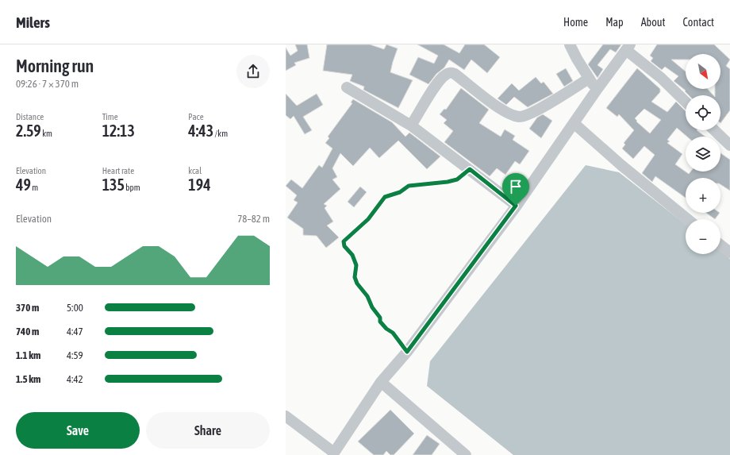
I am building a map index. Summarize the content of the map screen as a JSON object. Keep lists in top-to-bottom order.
{
  "north": "bottom right",
  "page": {
    "header": "Milers",
    "nav": [
      "Home",
      "Map",
      "About",
      "Contact"
    ],
    "heading": ["Morning run", "09:26 · 7 × 370 m"],
    "map_buttons": ["+", "−"],
    "stats": [
      ["Distance", "2.59 km"],
      ["Time", "12:13"],
      ["Pace", "4:43 /km"],
      ["Elevation", "49 m"],
      ["Heart rate", "135 bpm"],
      ["kcal", "194"]
    ],
    "chart": ["Elevation", "78–82 m"],
    "list": [
      {
        "name": "370 m",
        "note": "5:00"
      },
      {
        "name": "740 m",
        "note": "4:47"
      },
      {
        "name": "1.1 km",
        "note": "4:59"
      },
      {
        "name": "1.5 km",
        "note": "4:42"
      }
    ],
    "buttons": ["Save", "Share"]
  }
}
